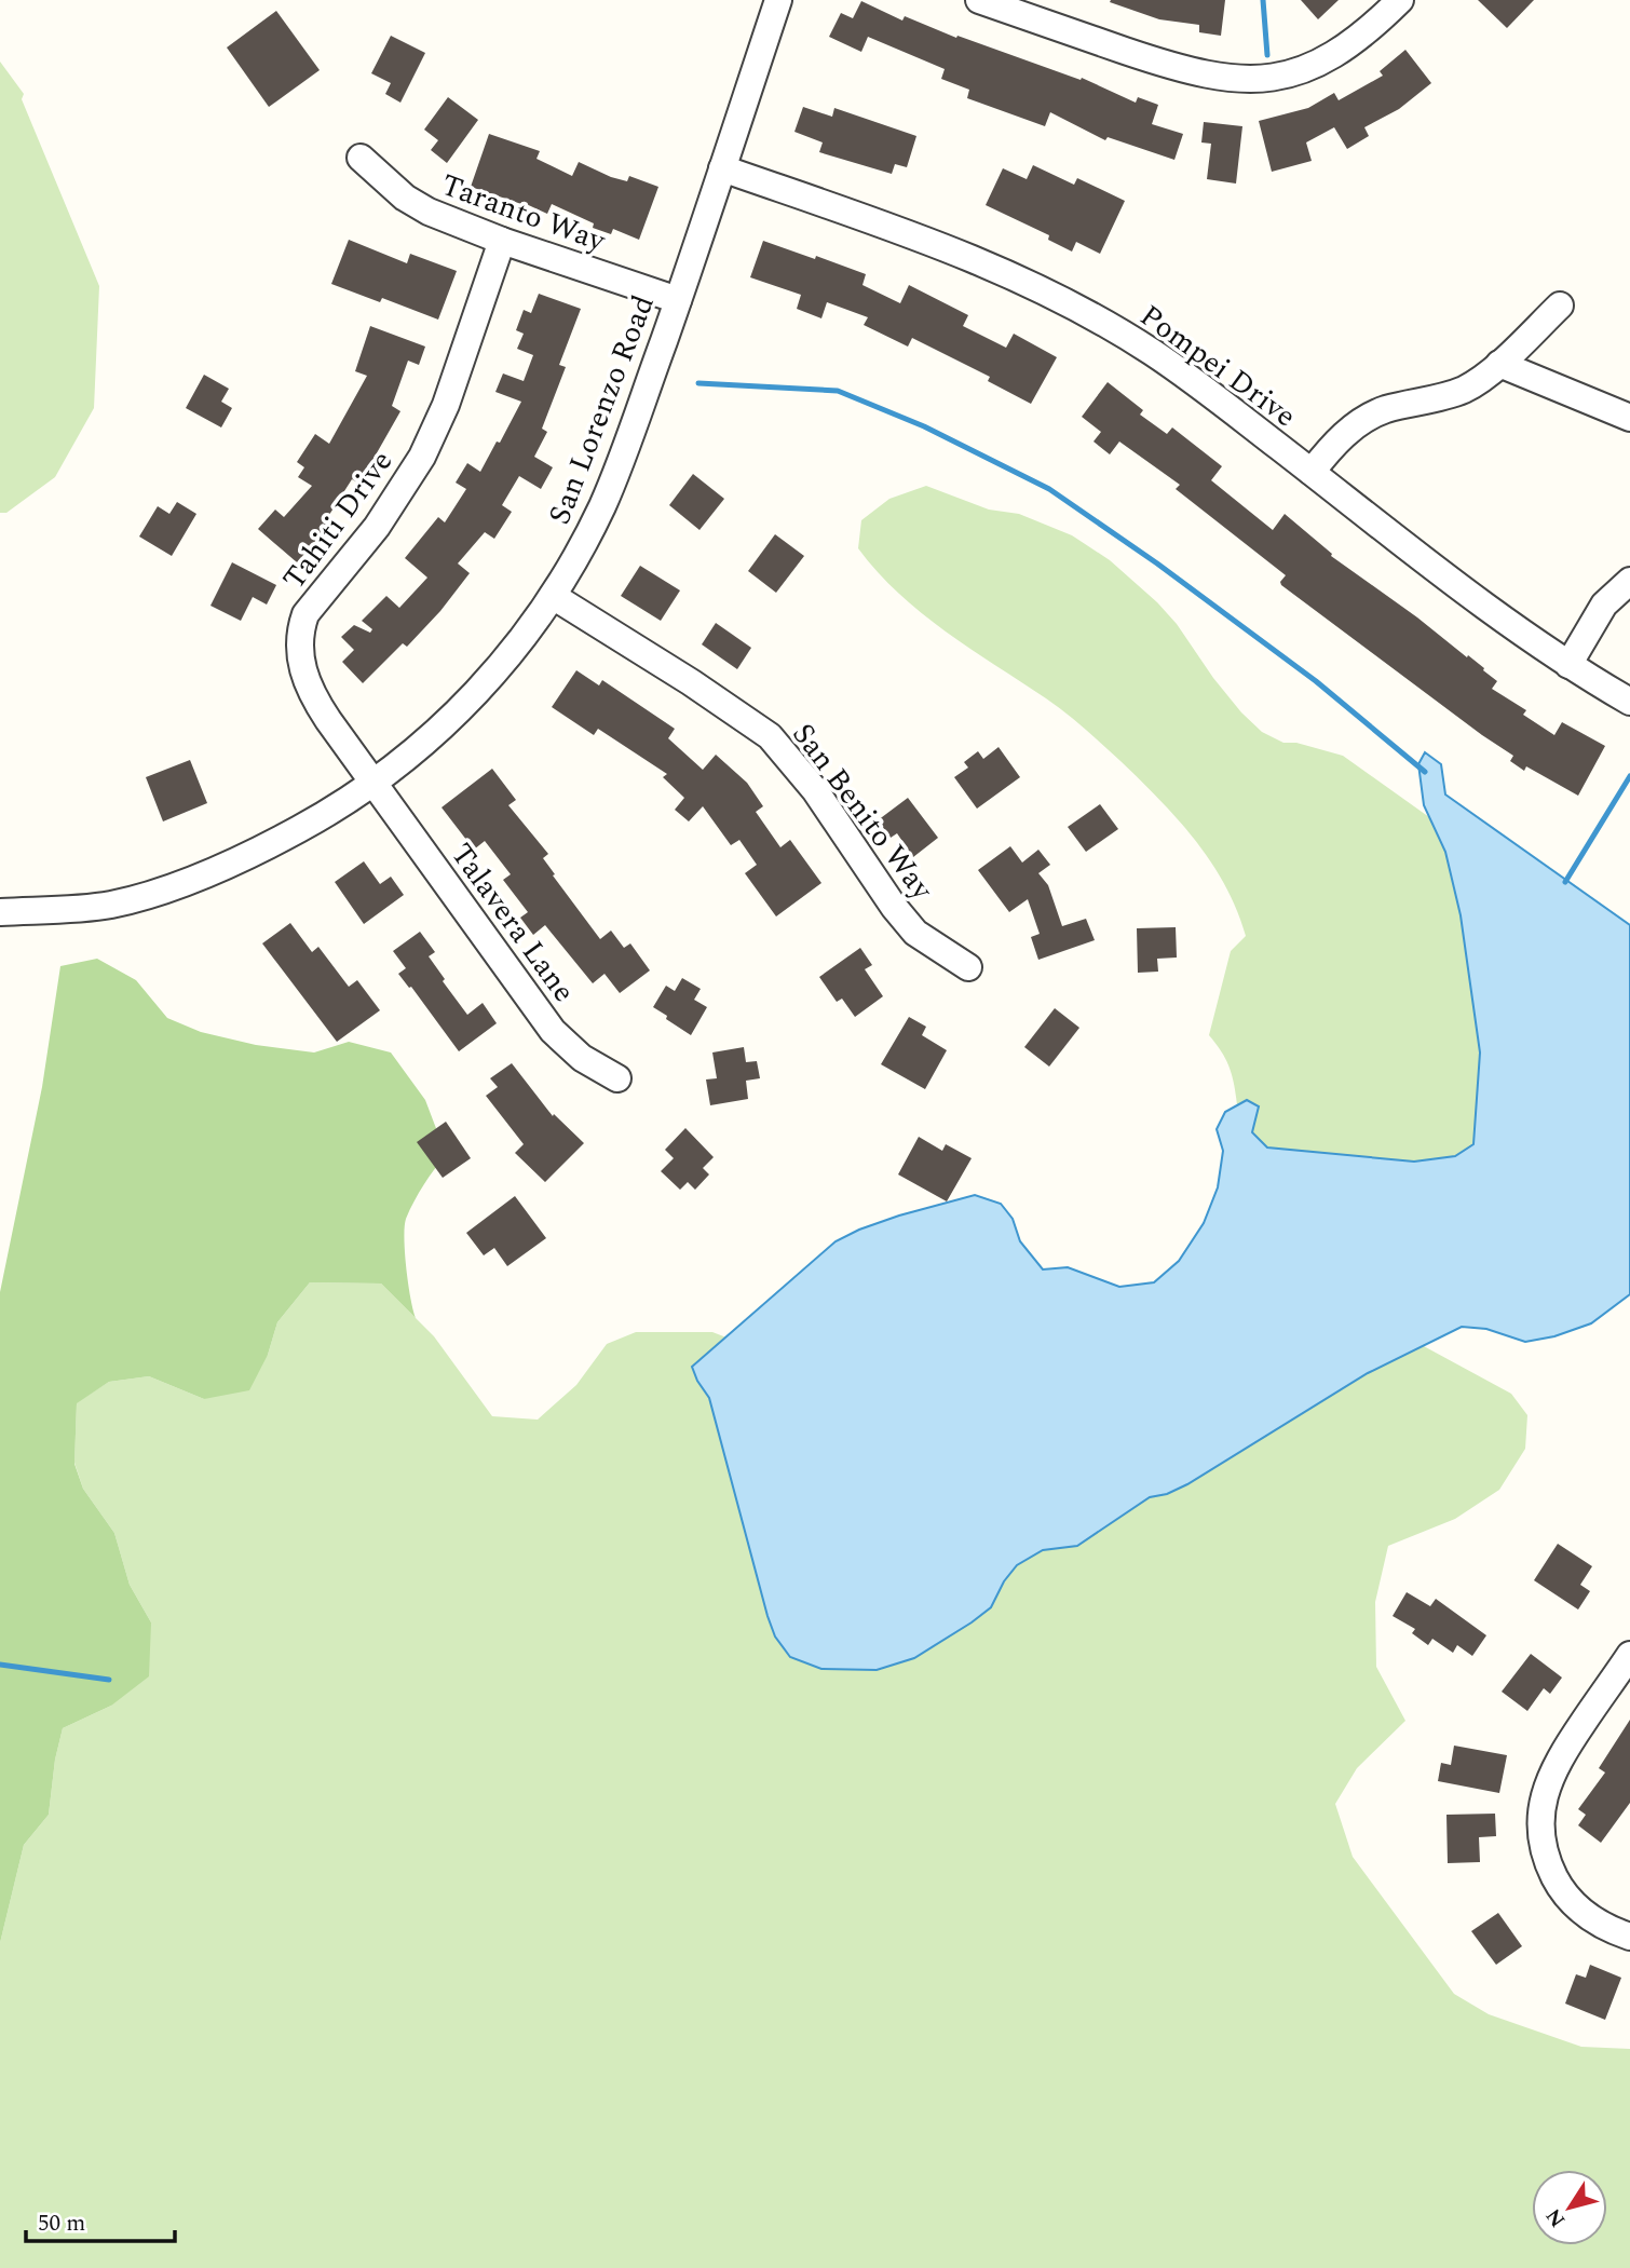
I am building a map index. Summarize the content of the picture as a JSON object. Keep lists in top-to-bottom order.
{
  "streets": {
    "street": [
      "Taranto Way",
      "Pompei Drive",
      "San Lorenzo Road",
      "Tahiti Drive",
      "San Benito Way",
      "Talavera Lane"
    ]
  },
  "crossings": [
    ["Taranto Way", "San Lorenzo Road"],
    ["Taranto Way", "Tahiti Drive"],
    ["Pompei Drive", "San Lorenzo Road"],
    ["San Lorenzo Road", "Tahiti Drive"],
    ["San Lorenzo Road", "San Benito Way"],
    ["San Lorenzo Road", "Talavera Lane"],
    ["Tahiti Drive", "Talavera Lane"]
  ],
  "scale_bar": "50 m",
  "north": "bottom left"
}
